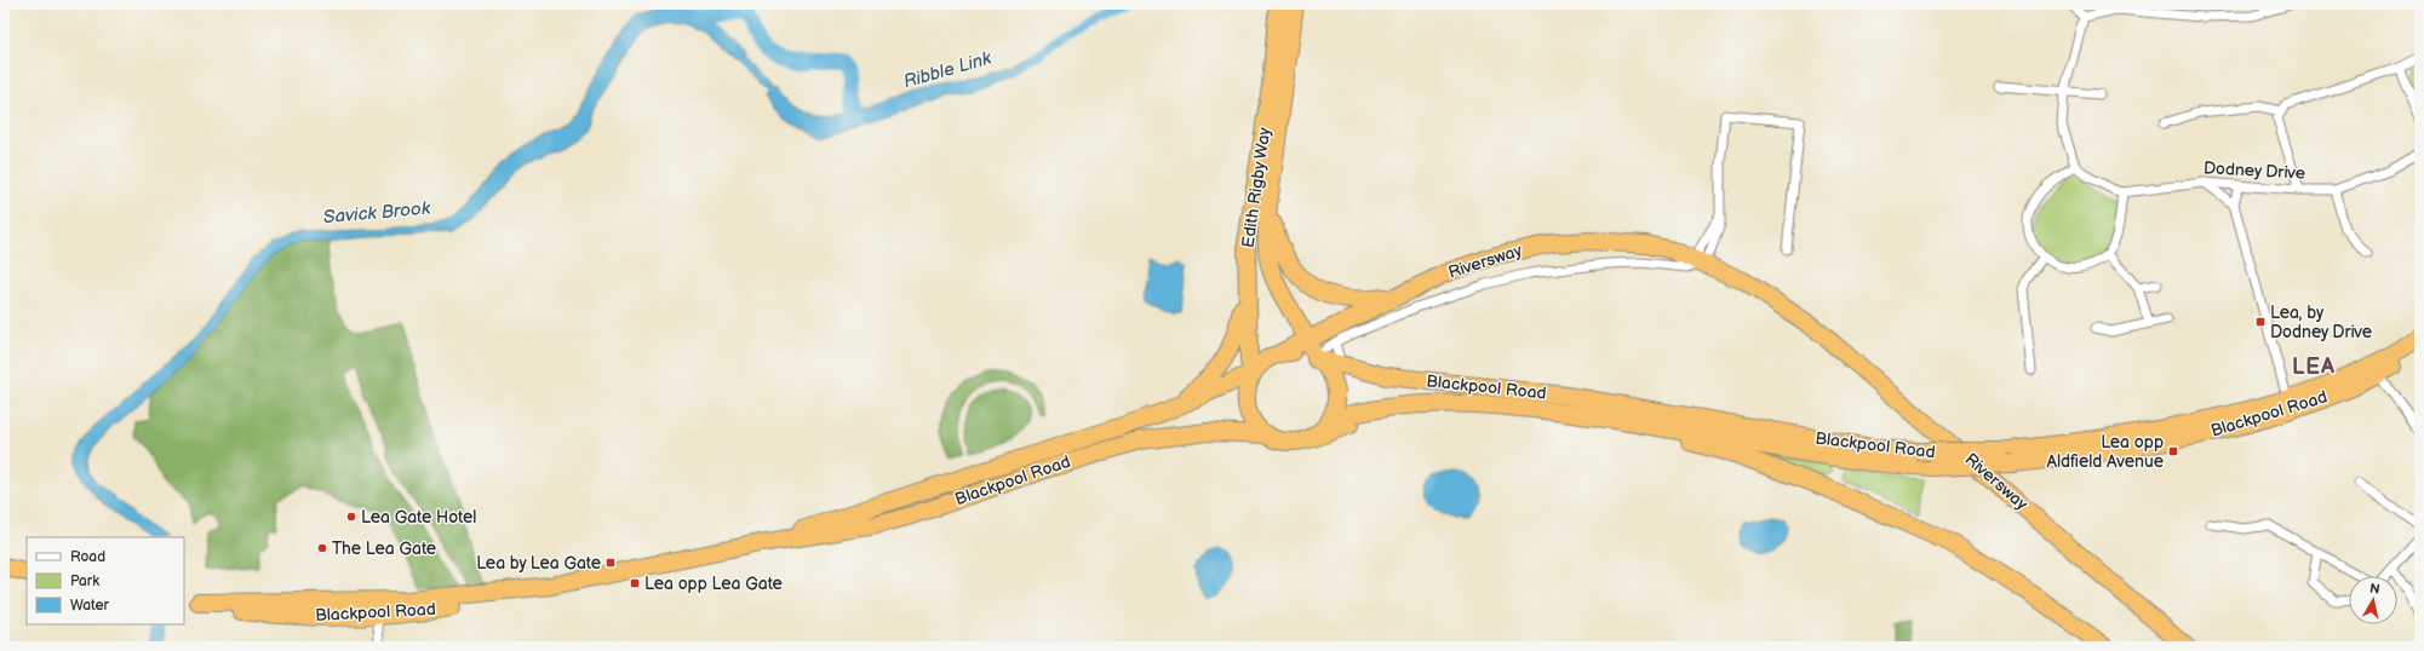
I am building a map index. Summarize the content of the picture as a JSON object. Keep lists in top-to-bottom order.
{
  "streets": {
    "highway": ["Edith Rigby Way", "Riversway", "Blackpool Road"],
    "street": ["Dodney Drive"]
  },
  "crossings": [
    ["Edith Rigby Way", "Riversway"],
    ["Edith Rigby Way", "Blackpool Road"],
    ["Riversway", "Blackpool Road"]
  ],
  "districts": ["LEA"],
  "water": ["Ribble Link", "Savick Brook"],
  "places": {
    "transit": [
      "Lea, by Dodney Drive",
      "Lea opp Aldfield Avenue",
      "Lea by Lea Gate",
      "Lea opp Lea Gate"
    ],
    "other": ["Lea Gate Hotel", "The Lea Gate"]
  },
  "legend": ["Road", "Park", "Water"],
  "north": "top"
}
